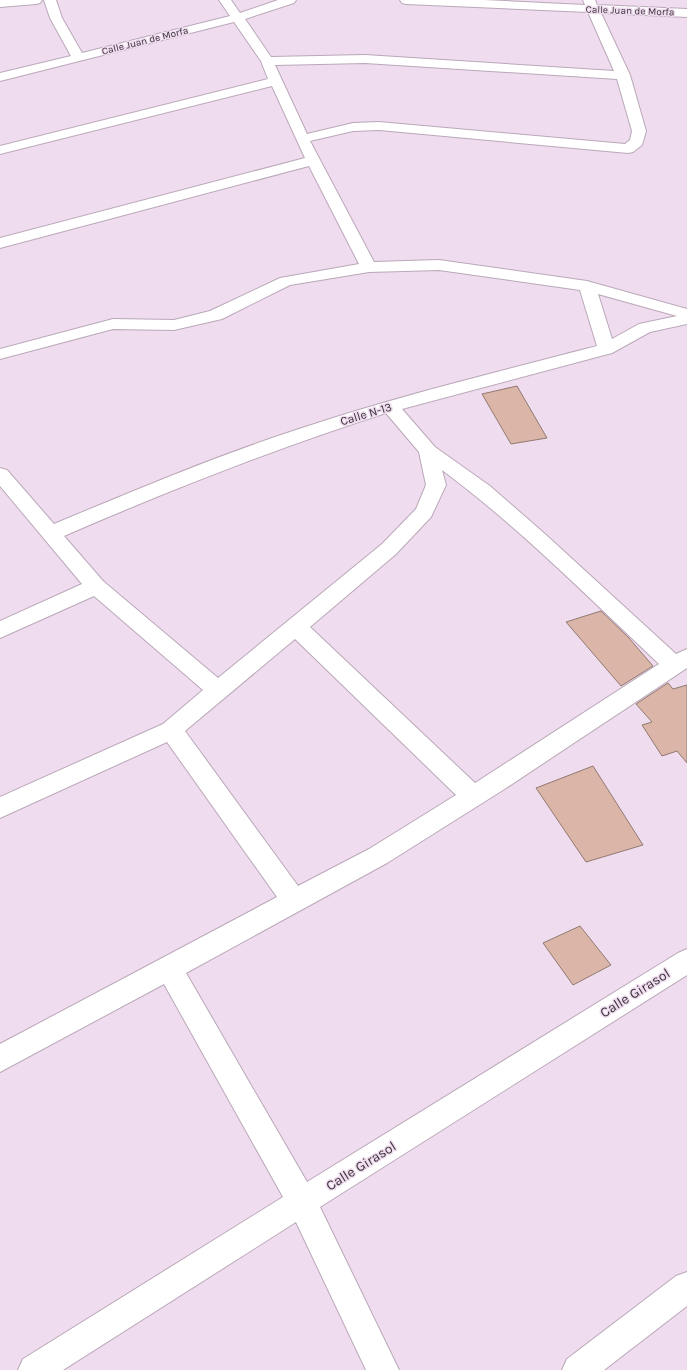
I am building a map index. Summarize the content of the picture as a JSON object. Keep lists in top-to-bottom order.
{
  "streets": {
    "street": ["Calle Juan de Morfa", "Calle N-13", "Calle Girasol"]
  }
}
